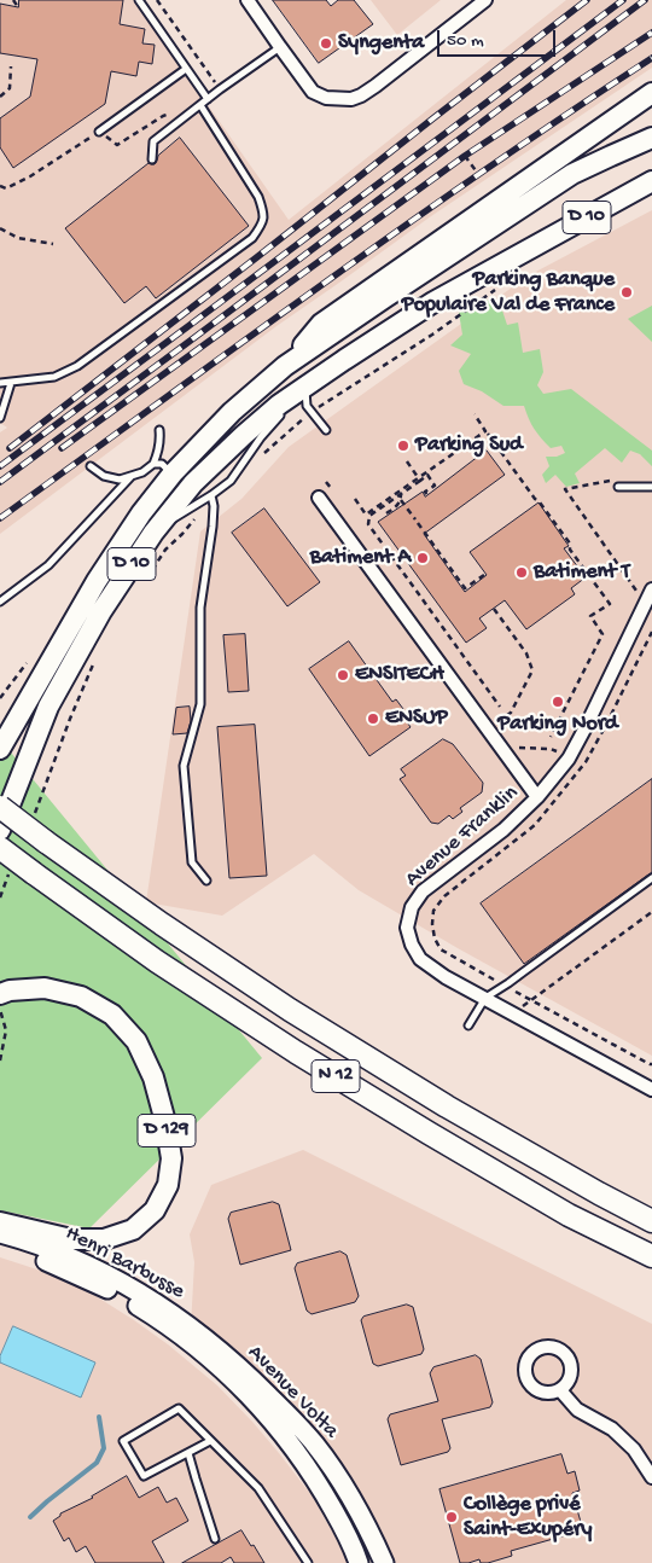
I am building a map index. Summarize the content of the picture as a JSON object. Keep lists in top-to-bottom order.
{
  "streets": {
    "highway": ["N 12"],
    "main road": [
      "D 10",
      "D 129",
      "Henri Barbusse",
      "Avenue Volta"
    ],
    "street": ["Avenue Franklin"]
  },
  "crossings": [
    ["Henri Barbusse", "Avenue Volta"]
  ],
  "places": [
    "Syngenta",
    "Parking Banque Populaire Val de France",
    "Parking Sud",
    "Batiment A",
    "Batiment T",
    "ENSITECH",
    "Parking Nord",
    "ENSUP",
    "Collège privé Saint-Exupéry"
  ],
  "scale_bar": "50 m"
}
